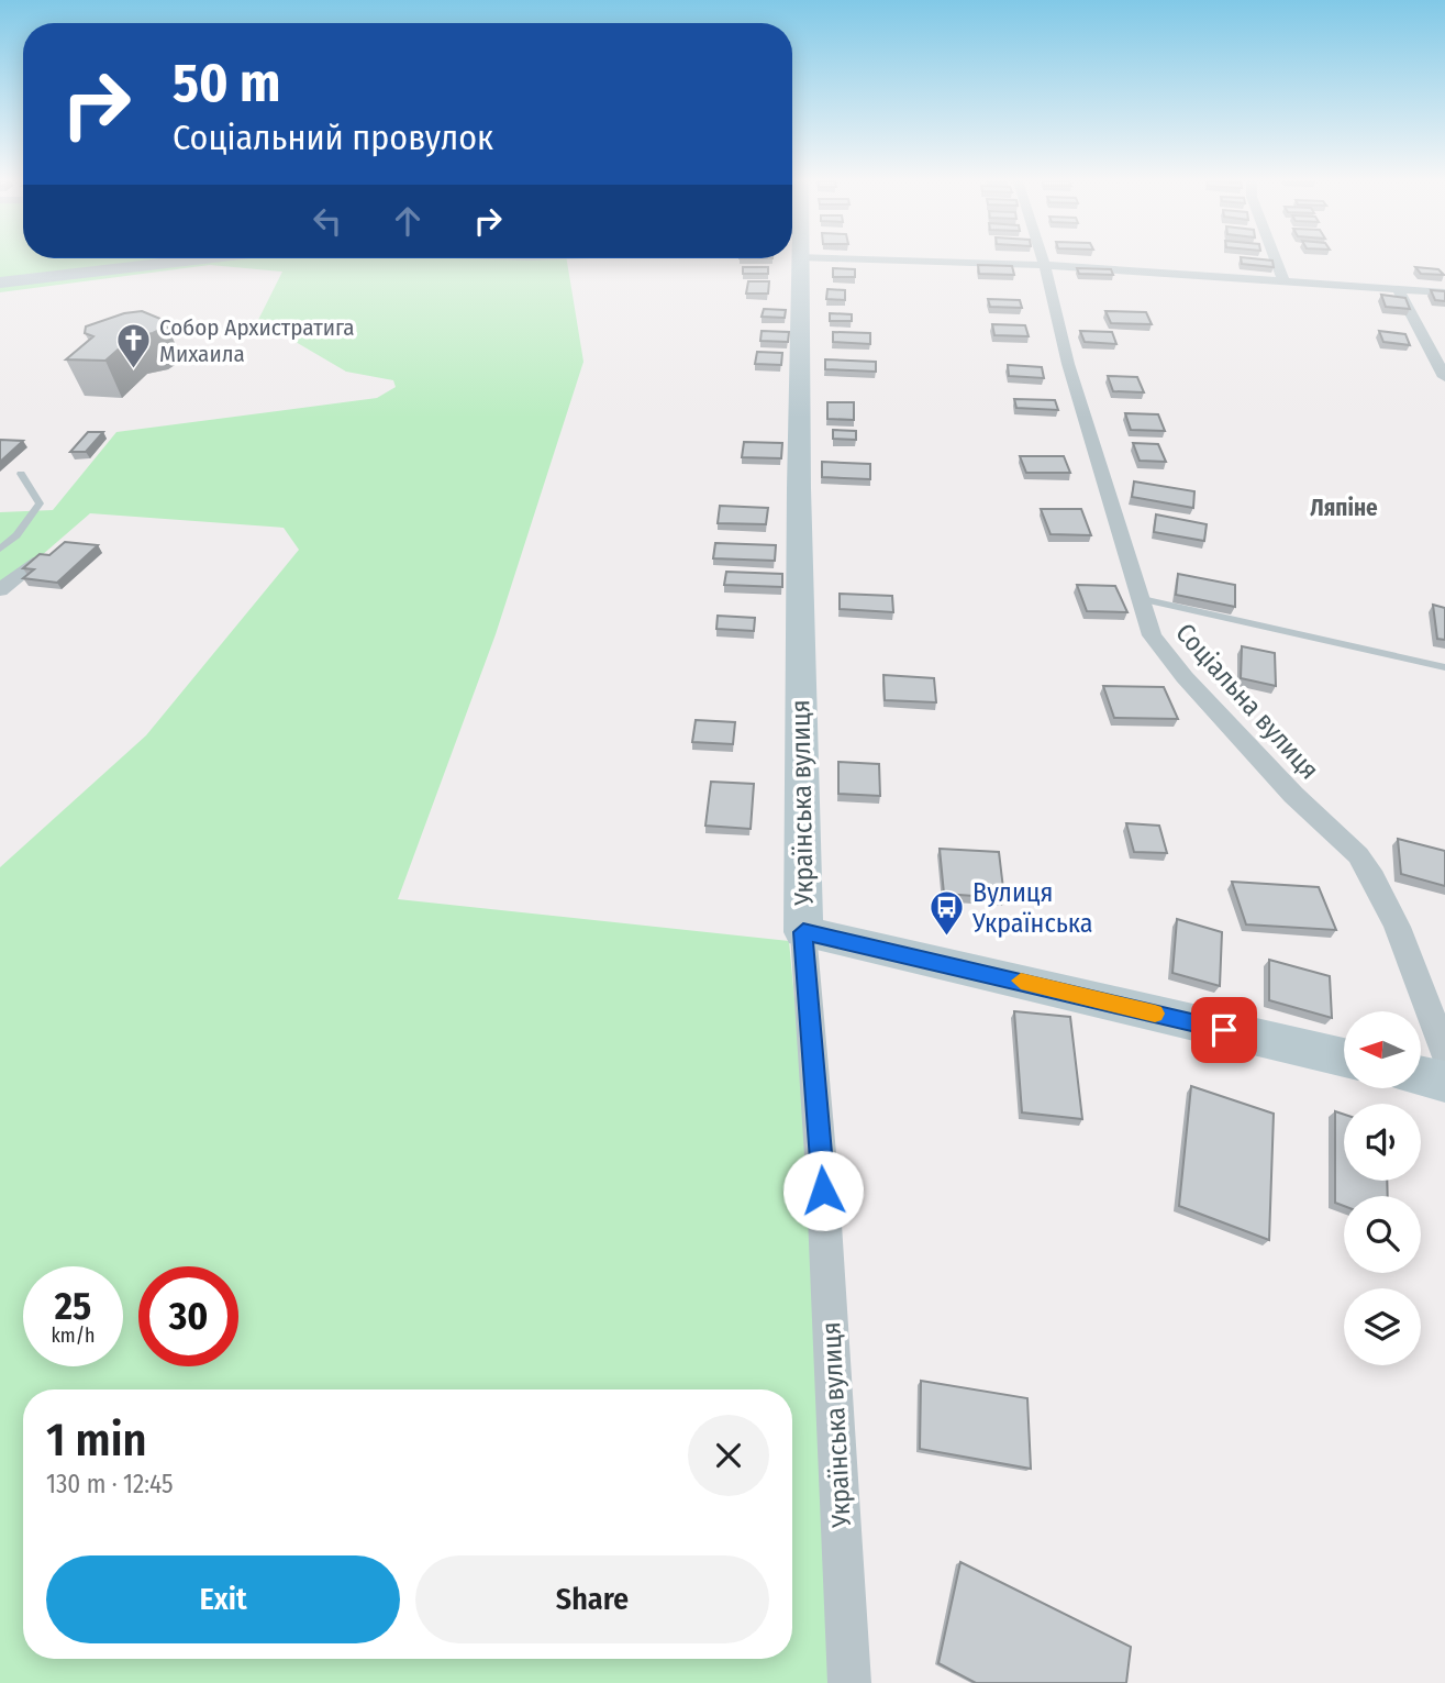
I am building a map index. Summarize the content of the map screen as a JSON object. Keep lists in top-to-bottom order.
{
  "streets": {
    "street": ["Соціальна вулиця", "Українська вулиця"]
  },
  "districts": ["Ляпіне"],
  "places": {
    "church": ["Собор Архистратига Михаила"],
    "bus stop": ["Вулиця Українська"]
  },
  "north": "left",
  "page": {
    "turn": ["50 m", "Соціальний провулок"],
    "speed": "25 km/h",
    "limit": "30",
    "heading": ["1 min", "130 m · 12:45"],
    "buttons": ["Exit", "Share"]
  }
}
